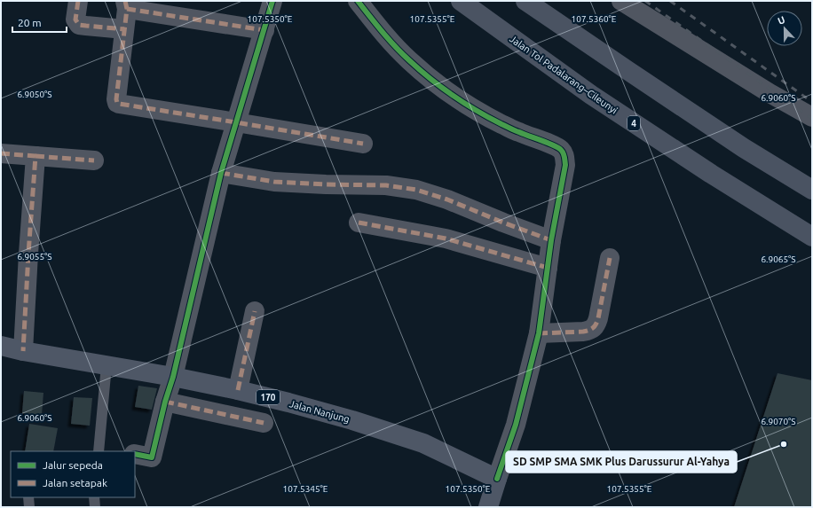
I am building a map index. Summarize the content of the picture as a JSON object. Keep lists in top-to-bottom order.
{
  "streets": {
    "highway": ["Jalan Tol Padalarang–Cileunyi", "4"],
    "main road": ["170", "Jalan Nanjung"]
  },
  "places": ["SD SMP SMA SMK Plus Darussurur Al-Yahya"],
  "legend": ["Jalur sepeda", "Jalan setapak"],
  "scale_bar": "20 m",
  "north": "top",
  "coordinates": [
    "107.5350°E",
    "107.5355°E",
    "107.5360°E",
    "6.9050°S",
    "6.9060°S",
    "6.9055°S",
    "6.9065°S",
    "6.9070°S",
    "107.5345°E"
  ]
}
